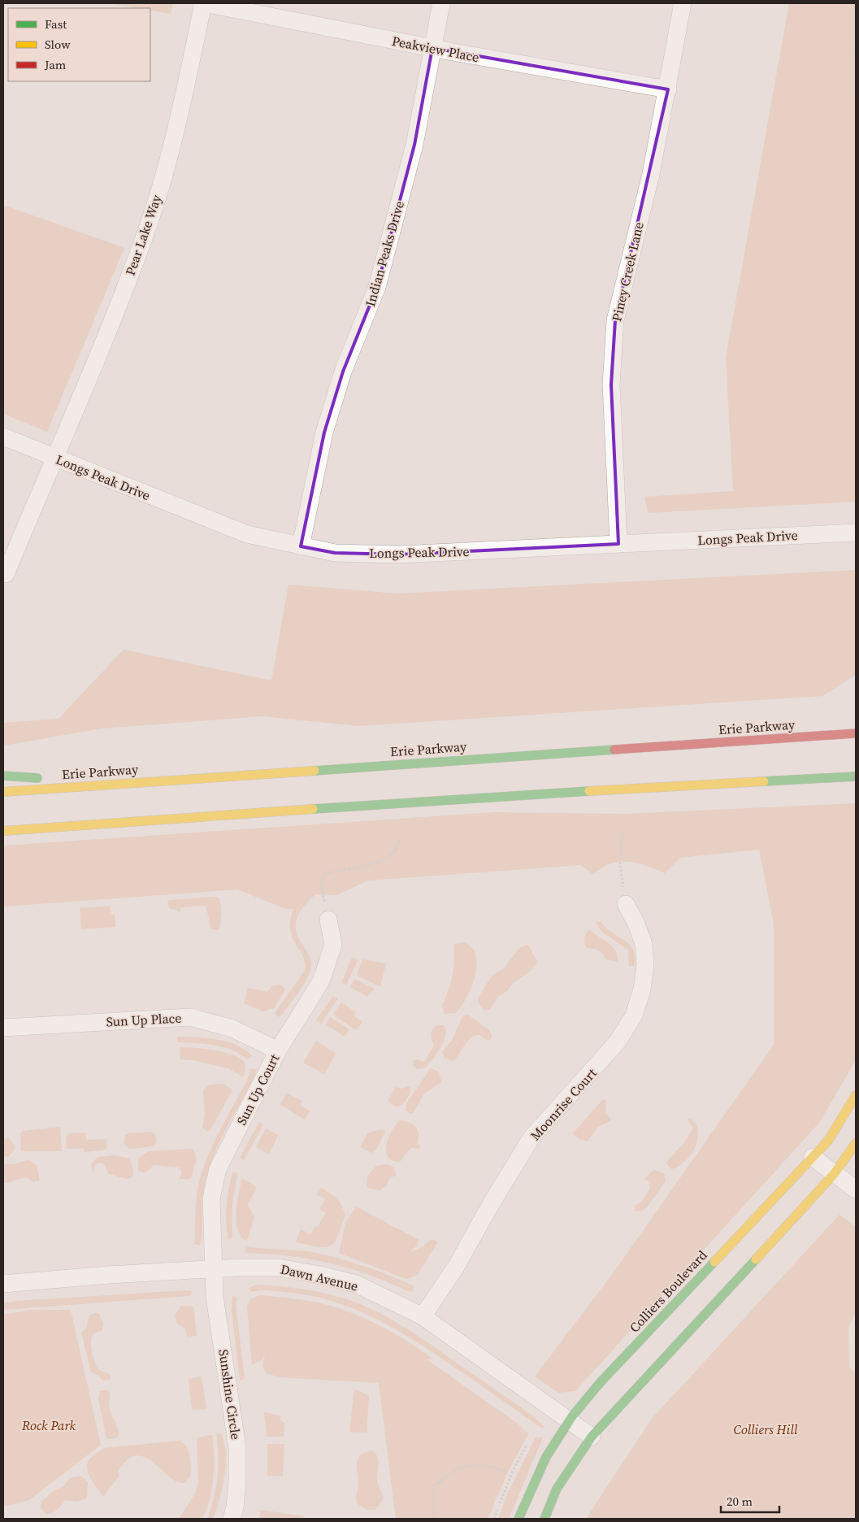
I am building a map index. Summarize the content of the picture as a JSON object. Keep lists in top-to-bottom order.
{
  "streets": {
    "main road": ["Erie Parkway", "Colliers Boulevard"],
    "street": [
      "Peakview Place",
      "Pear Lake Way",
      "Indian Peaks Drive",
      "Piney Creek Lane",
      "Longs Peak Drive",
      "Sun Up Place",
      "Sun Up Court",
      "Moonrise Court",
      "Dawn Avenue",
      "Sunshine Circle"
    ]
  },
  "crossings": [
    ["Peakview Place", "Pear Lake Way"],
    ["Peakview Place", "Indian Peaks Drive"],
    ["Peakview Place", "Piney Creek Lane"],
    ["Pear Lake Way", "Longs Peak Drive"],
    ["Indian Peaks Drive", "Longs Peak Drive"],
    ["Piney Creek Lane", "Longs Peak Drive"],
    ["Sun Up Place", "Sun Up Court"],
    ["Sun Up Court", "Dawn Avenue"],
    ["Sun Up Court", "Sunshine Circle"],
    ["Moonrise Court", "Dawn Avenue"],
    ["Dawn Avenue", "Colliers Boulevard"],
    ["Dawn Avenue", "Sunshine Circle"]
  ],
  "parks": ["Rock Park", "Colliers Hill"],
  "legend": ["Fast", "Slow", "Jam"],
  "scale_bar": "20 m"
}
